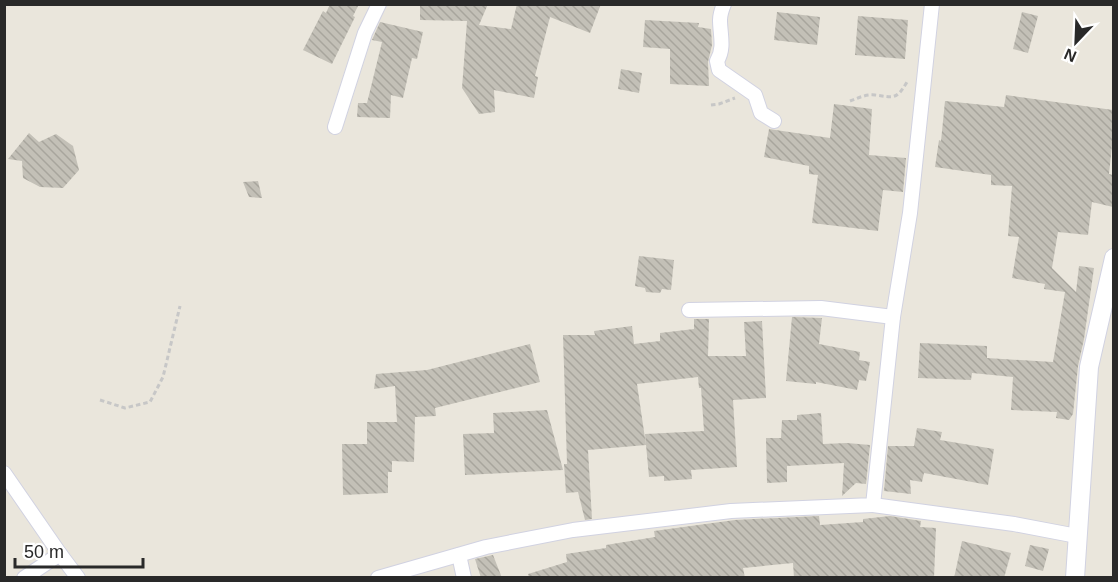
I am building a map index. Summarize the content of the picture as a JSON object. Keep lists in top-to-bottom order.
{
  "scale_bar": "50 m",
  "north": "bottom left"
}
